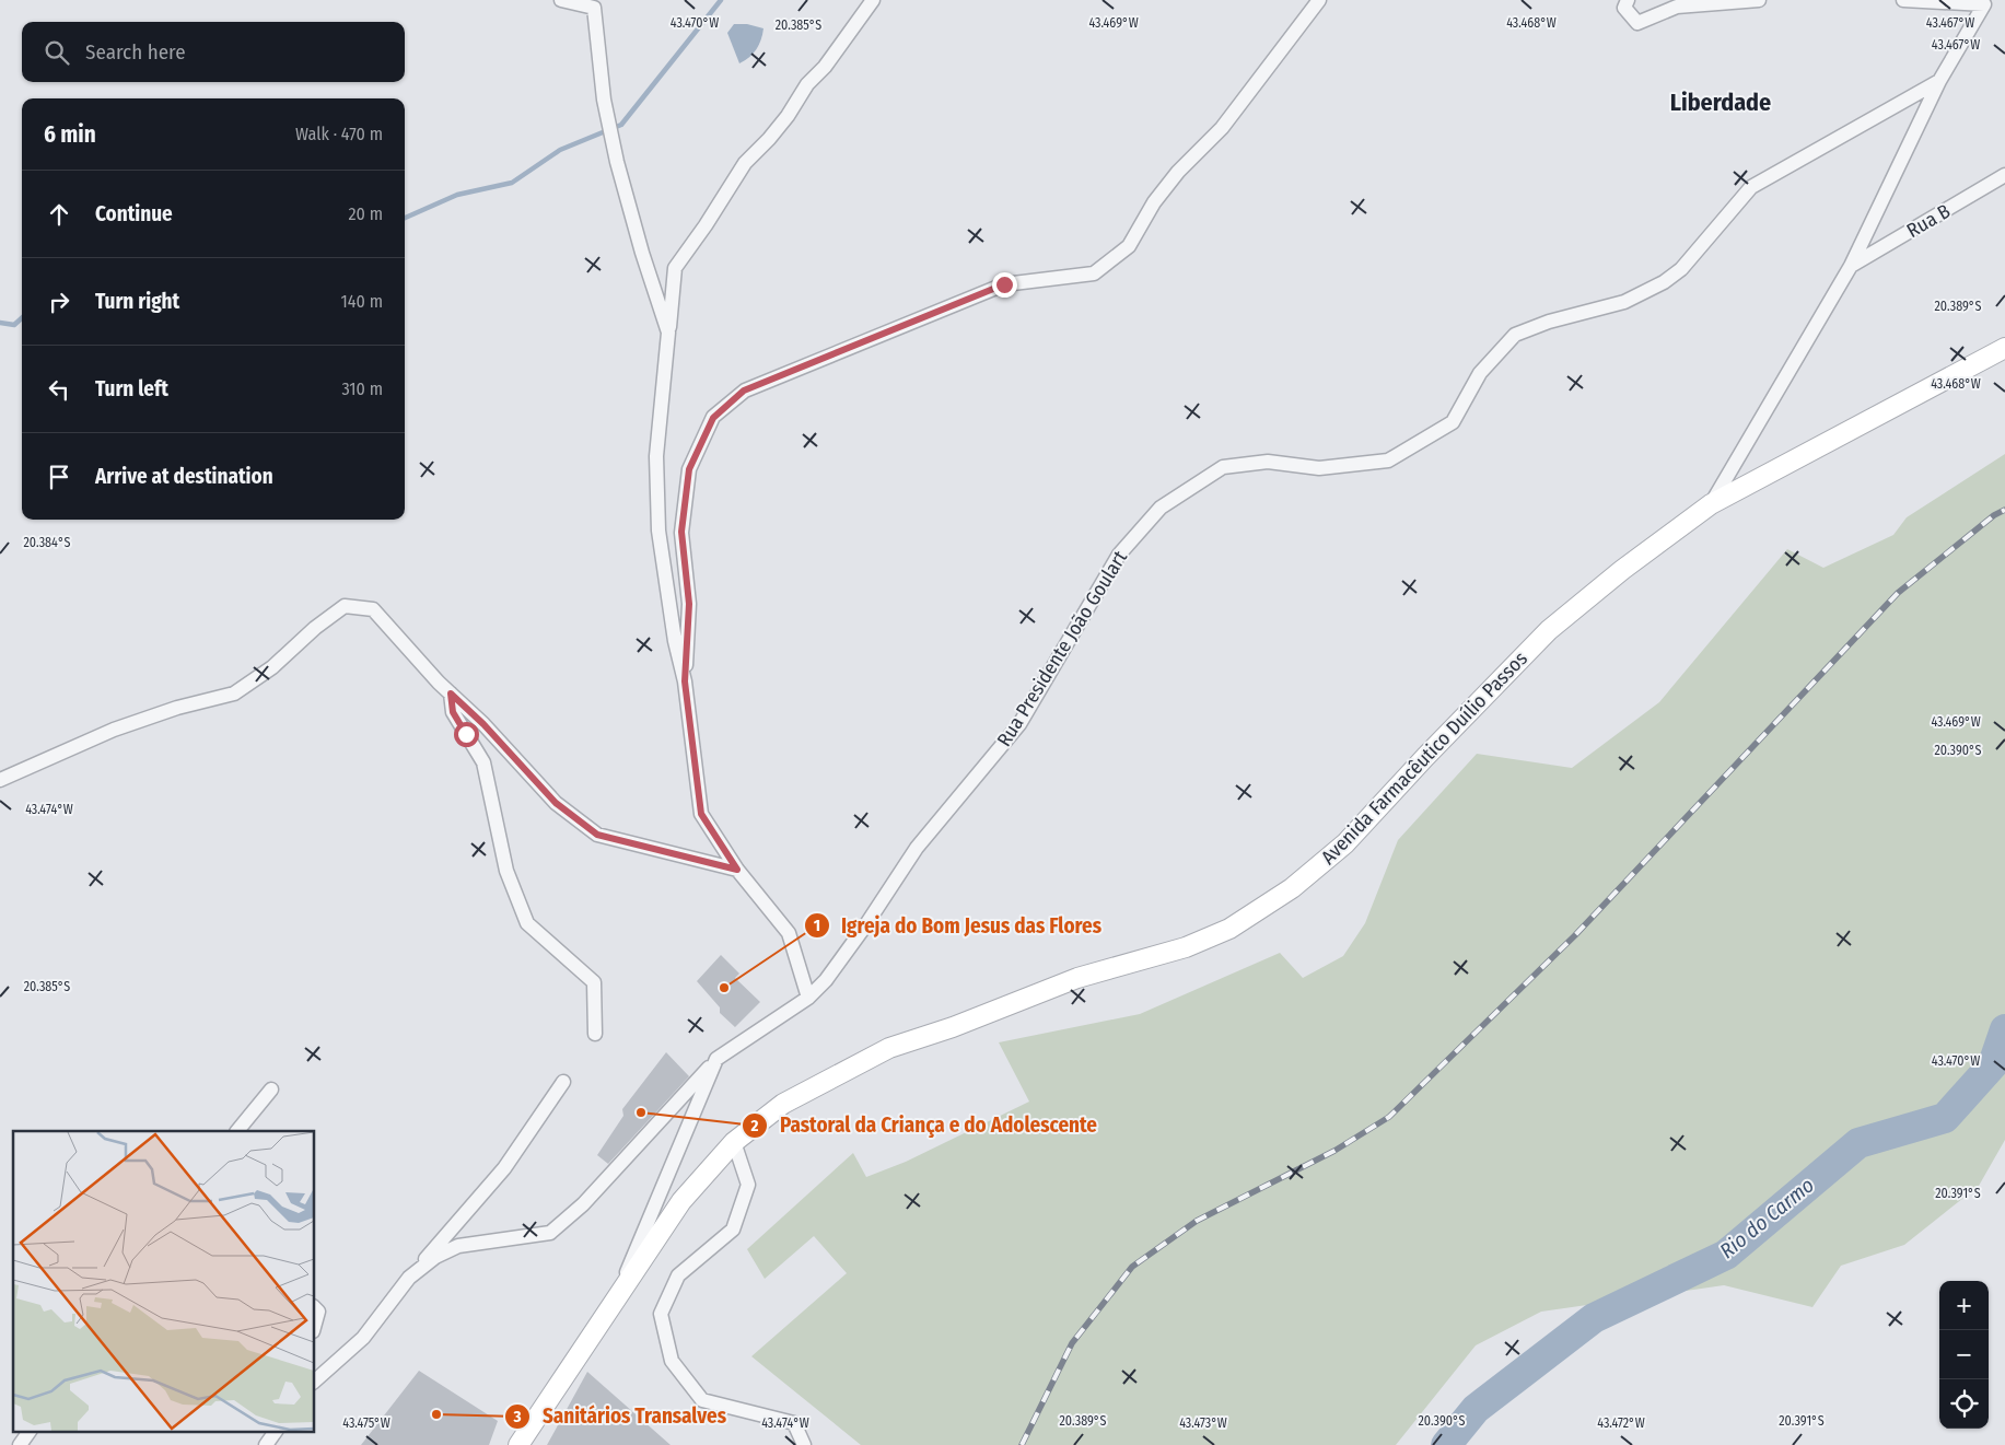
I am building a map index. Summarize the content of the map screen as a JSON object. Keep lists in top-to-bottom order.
{
  "streets": {
    "main road": ["Avenida Farmacêutico Duílio Passos"],
    "street": ["Rua B", "Rua Presidente João Goulart"]
  },
  "districts": ["Liberdade"],
  "water": ["Rio do Carmo"],
  "places": ["Igreja do Bom Jesus das Flores", "Pastoral da Criança e do Adolescente", "Sanitários Transalves"],
  "page": {
    "search": "Search here",
    "heading": ["6 min", "Walk · 470 m"],
    "list": [
      ["Continue", "20 m"],
      ["Turn right", "140 m"],
      ["Turn left", "310 m"],
      "Arrive at destination"
    ],
    "map_buttons": ["+", "−"]
  },
  "coordinates": [
    "43.470°W",
    "43.469°W",
    "43.468°W",
    "43.467°W",
    "20.385°S",
    "20.389°S",
    "20.384°S",
    "20.390°S",
    "43.474°W",
    "20.391°S",
    "43.475°W",
    "43.473°W",
    "43.472°W"
  ]
}
